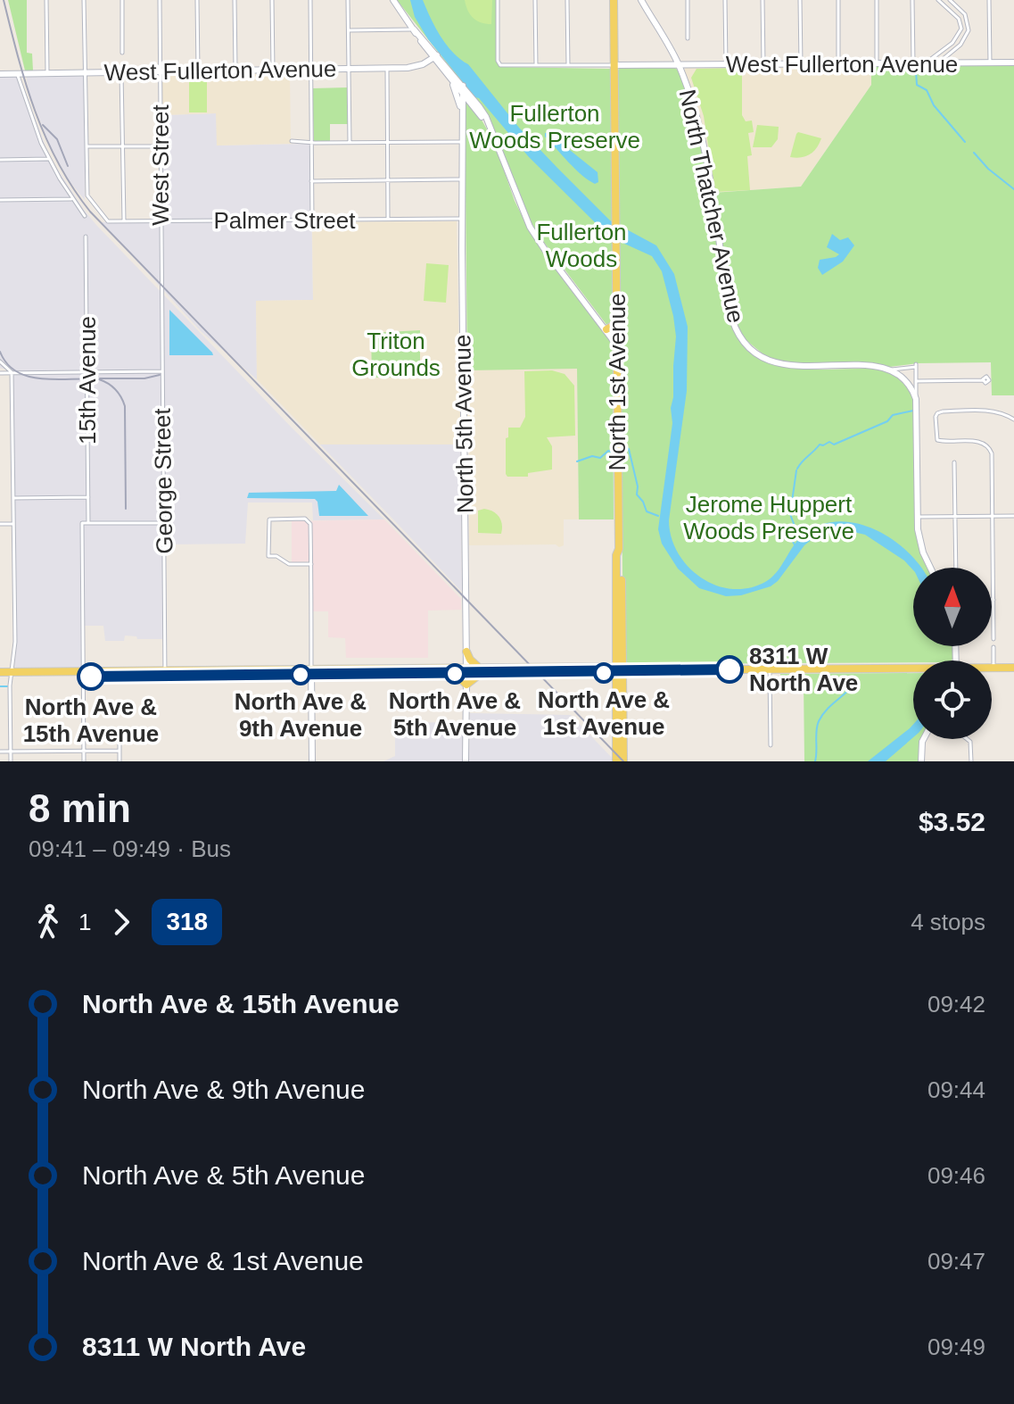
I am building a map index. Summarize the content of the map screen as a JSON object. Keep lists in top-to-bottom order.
{
  "streets": {
    "main road": ["North 1st Avenue"],
    "street": [
      "West Fullerton Avenue",
      "West Street",
      "North Thatcher Avenue",
      "Palmer Street",
      "15th Avenue",
      "North 5th Avenue",
      "George Street"
    ]
  },
  "crossings": [
    ["West Fullerton Avenue", "West Street"],
    ["West Fullerton Avenue", "North Thatcher Avenue"],
    ["West Fullerton Avenue", "North 1st Avenue"],
    ["West Street", "Palmer Street"],
    ["West Street", "George Street"],
    ["Palmer Street", "North 5th Avenue"]
  ],
  "parks": [
    "Fullerton Woods Preserve",
    "Fullerton Woods",
    "Triton Grounds",
    "Jerome Huppert Woods Preserve"
  ],
  "places": [
    "8311 W North Ave",
    "North Ave & 1st Avenue",
    "North Ave & 5th Avenue",
    "North Ave & 9th Avenue",
    "North Ave & 15th Avenue"
  ],
  "lines": ["bus line 318"],
  "north": "top",
  "page": {
    "heading": ["8 min", "09:41 – 09:49 · Bus", "$3.52"],
    "legs": ["1", "318", "4 stops"],
    "list": [
      {
        "name": "North Ave & 15th Avenue",
        "value": "09:42"
      },
      {
        "name": "North Ave & 9th Avenue",
        "value": "09:44"
      },
      {
        "name": "North Ave & 5th Avenue",
        "value": "09:46"
      },
      {
        "name": "North Ave & 1st Avenue",
        "value": "09:47"
      },
      {
        "name": "8311 W North Ave",
        "value": "09:49"
      }
    ]
  }
}
